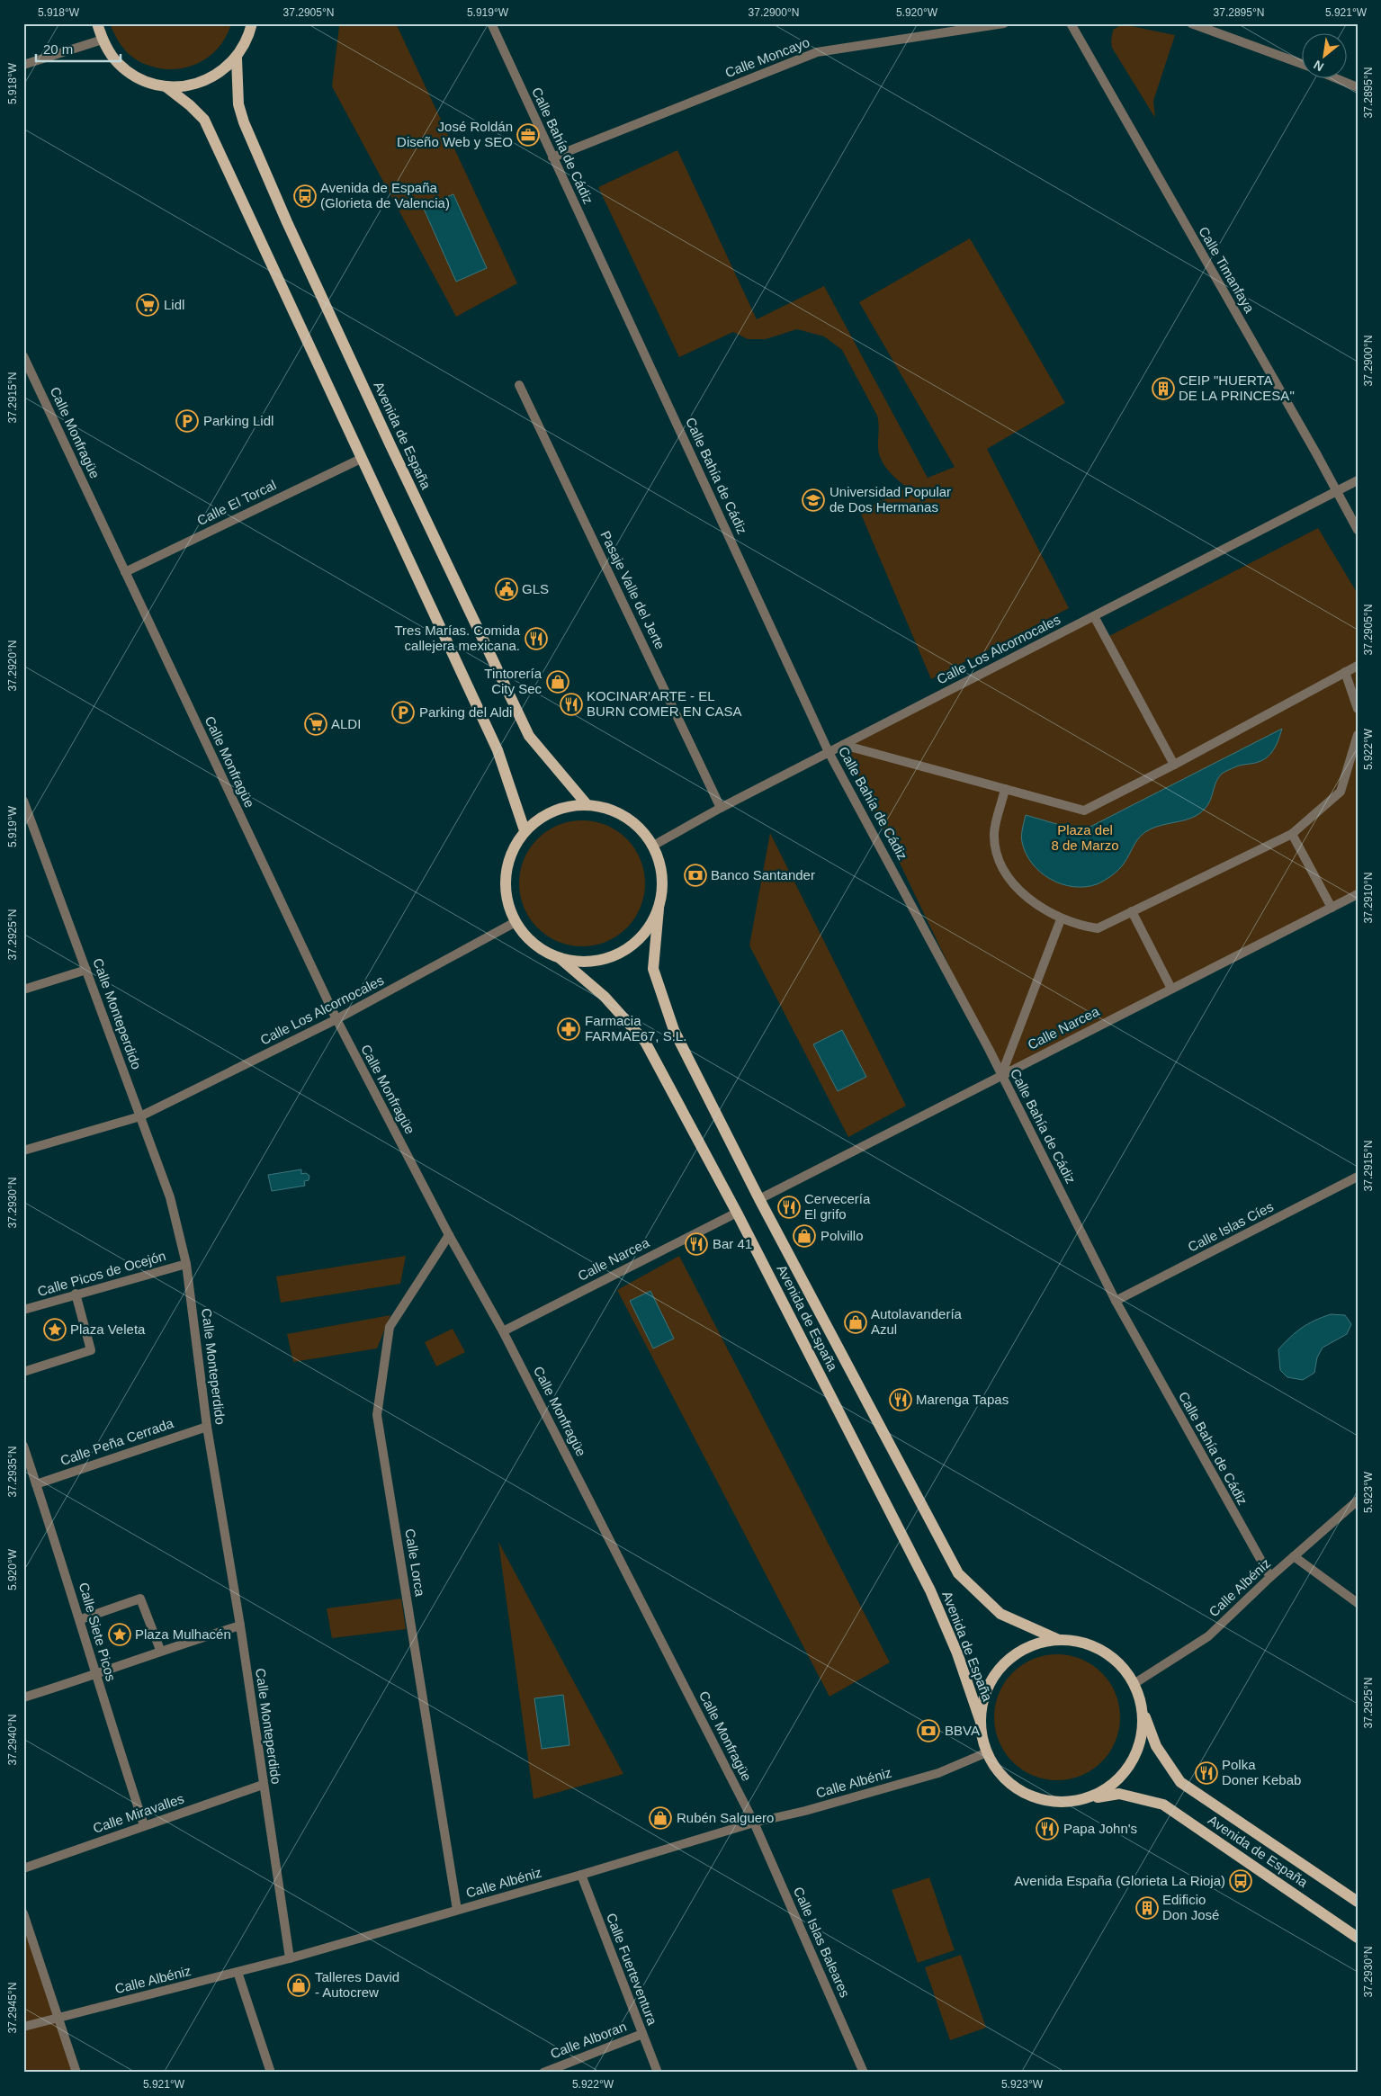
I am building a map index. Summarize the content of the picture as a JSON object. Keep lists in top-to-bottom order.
{
  "streets": {
    "main road": ["Avenida de España"],
    "street": [
      "Calle Moncayo",
      "Calle Bahía de Cádiz",
      "Calle Timanfaya",
      "Calle Monfragüe",
      "Calle El Torcal",
      "Pasaje Valle del Jerte",
      "Calle Los Alcornocales",
      "Calle Monteperdido",
      "Calle Narcea",
      "Calle Islas Cíes",
      "Calle Picos de Ocejón",
      "Calle Peña Cerrada",
      "Calle Lorca",
      "Calle Albéniz",
      "Calle Siete Picos",
      "Calle Miravalles",
      "Calle Islas Baleares",
      "Calle Fuerteventura",
      "Calle Alboran"
    ]
  },
  "crossings": [
    ["Calle Moncayo", "Calle Bahía de Cádiz"],
    ["Calle Bahía de Cádiz", "Calle Los Alcornocales"],
    ["Calle Bahía de Cádiz", "Calle Narcea"],
    ["Calle Bahía de Cádiz", "Calle Islas Cíes"],
    ["Calle Bahía de Cádiz", "Calle Albéniz"],
    ["Calle Timanfaya", "Calle Los Alcornocales"],
    ["Calle Monfragüe", "Calle El Torcal"],
    ["Calle Monfragüe", "Calle Los Alcornocales"],
    ["Calle Monfragüe", "Calle Narcea"],
    ["Calle Monfragüe", "Calle Lorca"],
    ["Calle Monfragüe", "Calle Albéniz"],
    ["Calle Monfragüe", "Calle Islas Baleares"],
    ["Avenida de España", "Calle Los Alcornocales"],
    ["Avenida de España", "Calle Narcea"],
    ["Avenida de España", "Calle Albéniz"],
    ["Pasaje Valle del Jerte", "Calle Los Alcornocales"],
    ["Calle Los Alcornocales", "Calle Monteperdido"],
    ["Calle Monteperdido", "Calle Picos de Ocejón"],
    ["Calle Monteperdido", "Calle Peña Cerrada"],
    ["Calle Monteperdido", "Calle Albéniz"],
    ["Calle Monteperdido", "Calle Miravalles"],
    ["Calle Peña Cerrada", "Calle Siete Picos"],
    ["Calle Lorca", "Calle Albéniz"],
    ["Calle Albéniz", "Calle Islas Baleares"],
    ["Calle Albéniz", "Calle Fuerteventura"],
    ["Calle Siete Picos", "Calle Miravalles"],
    ["Calle Fuerteventura", "Calle Alboran"]
  ],
  "parks": ["Plaza del 8 de Marzo"],
  "places": {
    "office": ["José Roldán Diseño Web y SEO"],
    "bus stop": ["Avenida de España (Glorieta de Valencia)", "Avenida España (Glorieta La Rioja)"],
    "supermarket": ["Lidl", "ALDI"],
    "building": ["CEIP \"HUERTA DE LA PRINCESA\"", "Edificio Don José"],
    "parking": ["Parking Lidl", "Parking del Aldi"],
    "school or university": ["Universidad Popular de Dos Hermanas"],
    "public building": ["GLS"],
    "restaurant": [
      "Tres Marías. Comida callejera mexicana.",
      "KOCINAR'ARTE - EL BURN COMER EN CASA",
      "Cervecería El grifo",
      "Bar 41",
      "Marenga Tapas",
      "Polka Doner Kebab",
      "Papa John's"
    ],
    "shop": [
      "Tintorería City Sec",
      "Polvillo",
      "Autolavandería Azul",
      "Rubén Salguero",
      "Talleres David - Autocrew"
    ],
    "bank": ["Banco Santander", "BBVA"],
    "pharmacy": ["Farmacia FARMAE67, S.L."],
    "place": ["Plaza Veleta", "Plaza Mulhacén"]
  },
  "scale_bar": "20 m",
  "north": "bottom left",
  "coordinates": [
    "5.918°W",
    "37.2905°N",
    "5.919°W",
    "37.2900°N",
    "5.920°W",
    "37.2895°N",
    "5.921°W",
    "37.2915°N",
    "37.2920°N",
    "5.922°W",
    "37.2910°N",
    "37.2925°N",
    "37.2930°N",
    "37.2935°N",
    "5.923°W",
    "37.2940°N",
    "37.2945°N"
  ]
}
